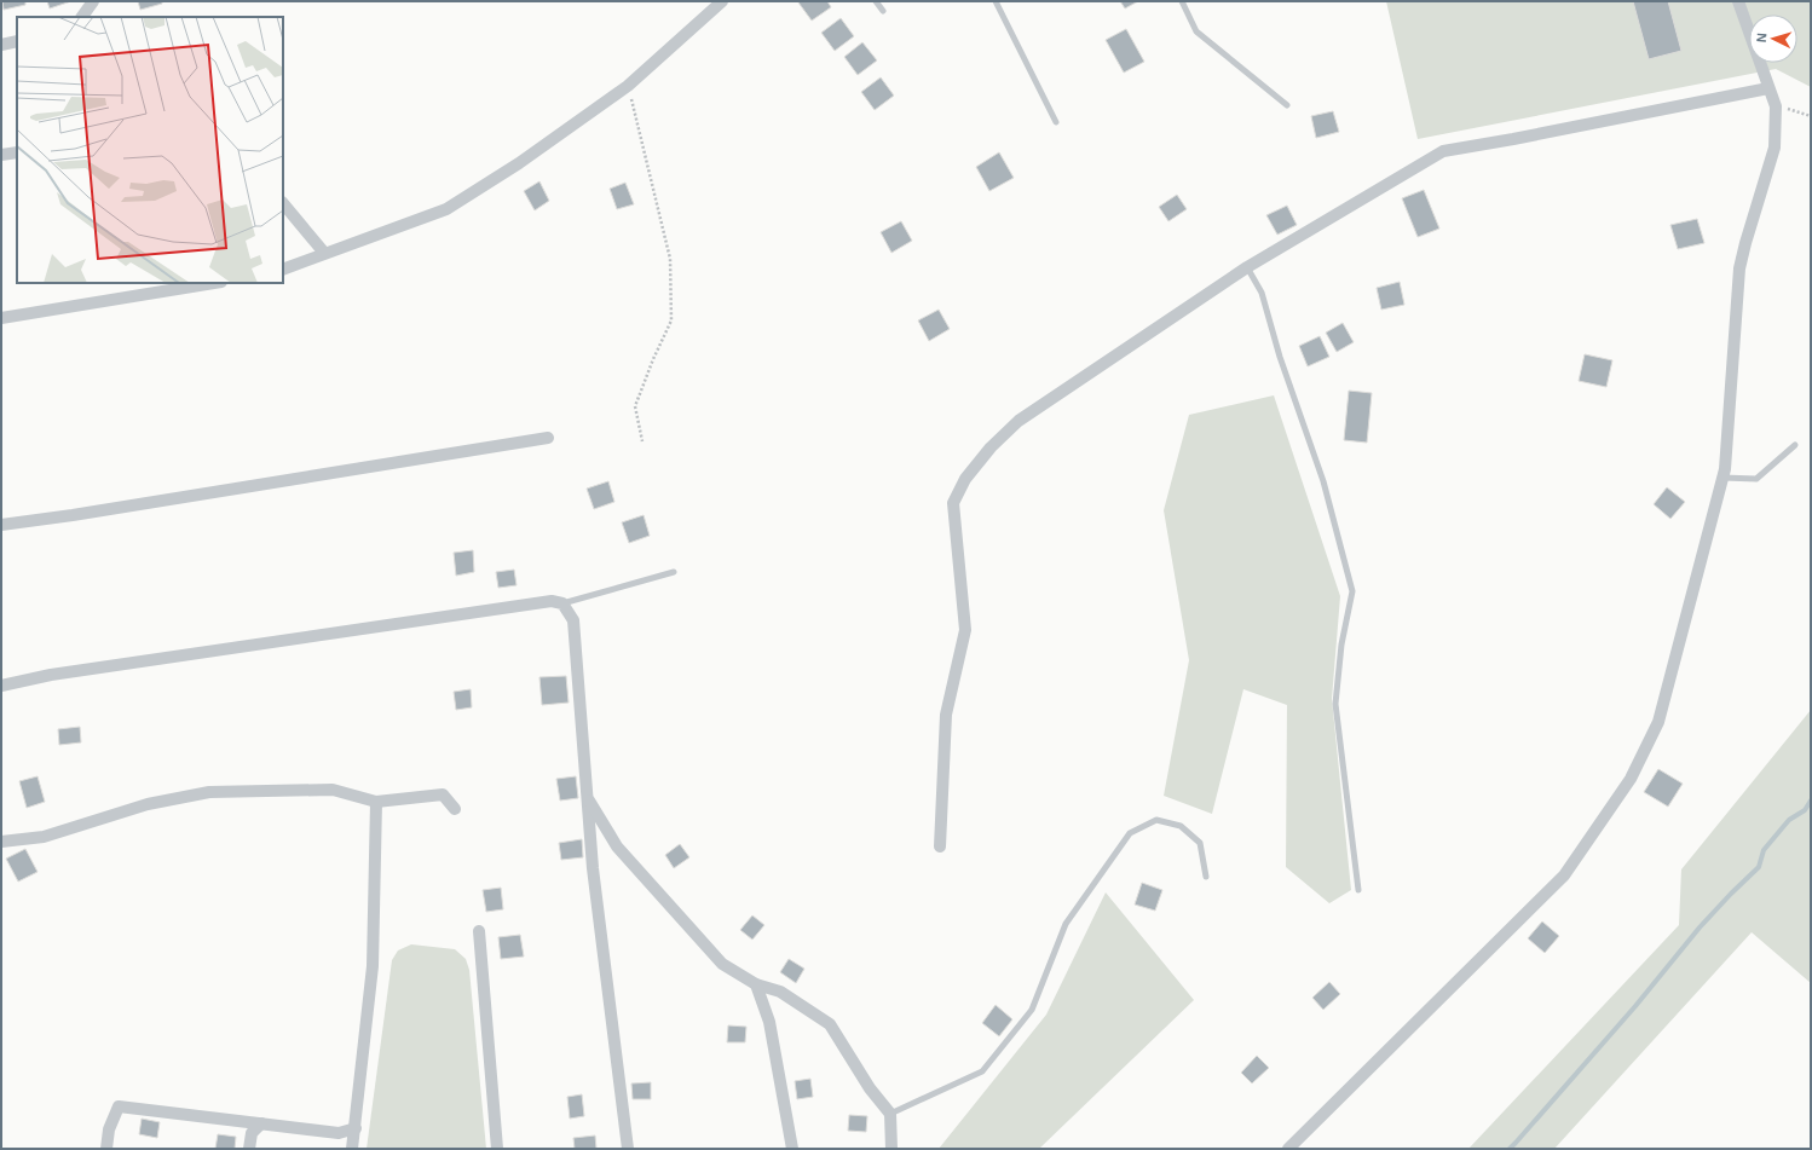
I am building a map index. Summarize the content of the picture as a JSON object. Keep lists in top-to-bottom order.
{
  "north": "left"
}
